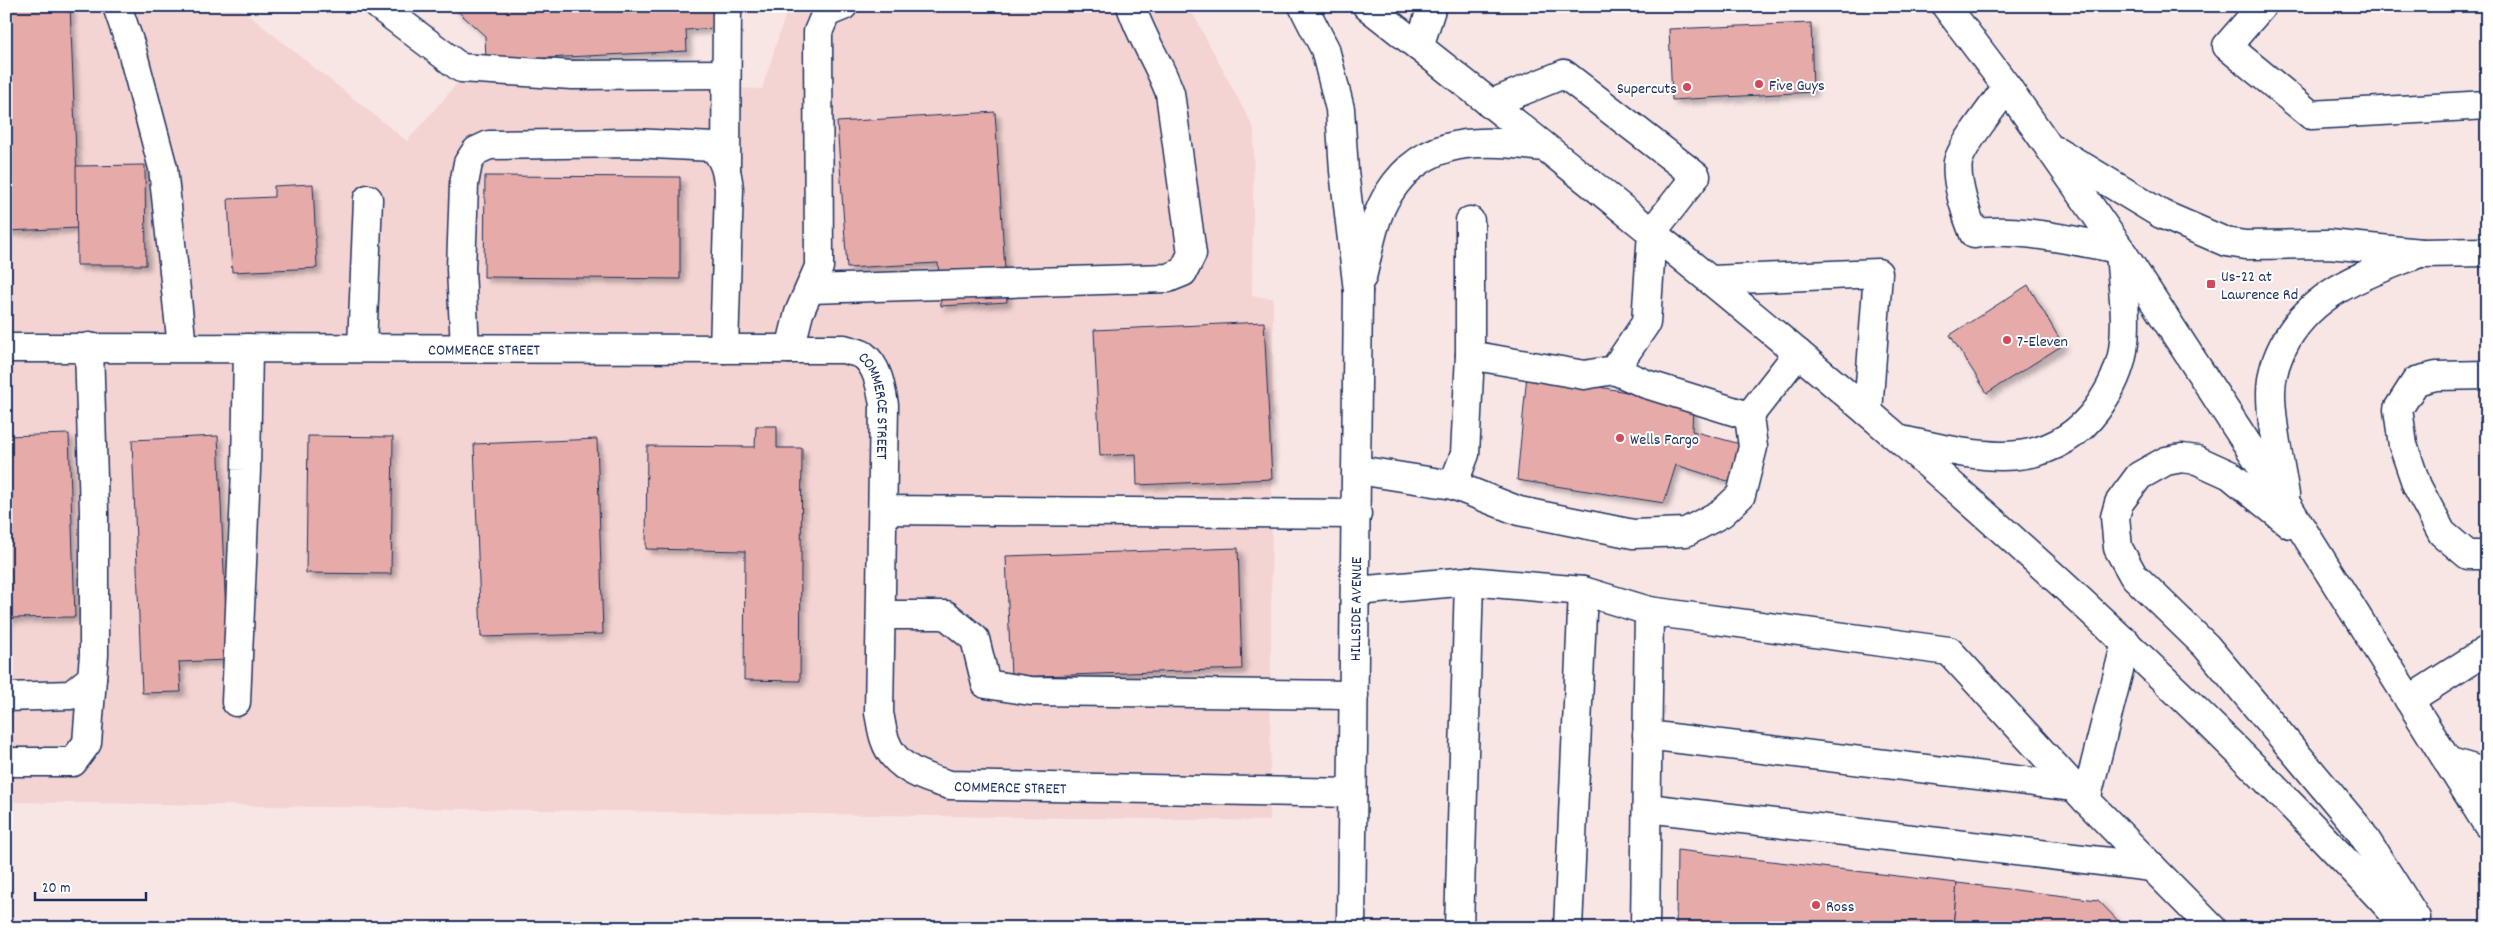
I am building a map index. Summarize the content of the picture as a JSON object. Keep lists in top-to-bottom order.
{
  "streets": {
    "main road": ["COMMERCE STREET", "HILLSIDE AVENUE"]
  },
  "crossings": [
    ["COMMERCE STREET", "HILLSIDE AVENUE"]
  ],
  "places": {
    "other": [
      "Five Guys",
      "Supercuts",
      "7-Eleven",
      "Wells Fargo",
      "Ross"
    ],
    "transit": ["Us-22 at Lawrence Rd"]
  },
  "scale_bar": "20 m"
}
